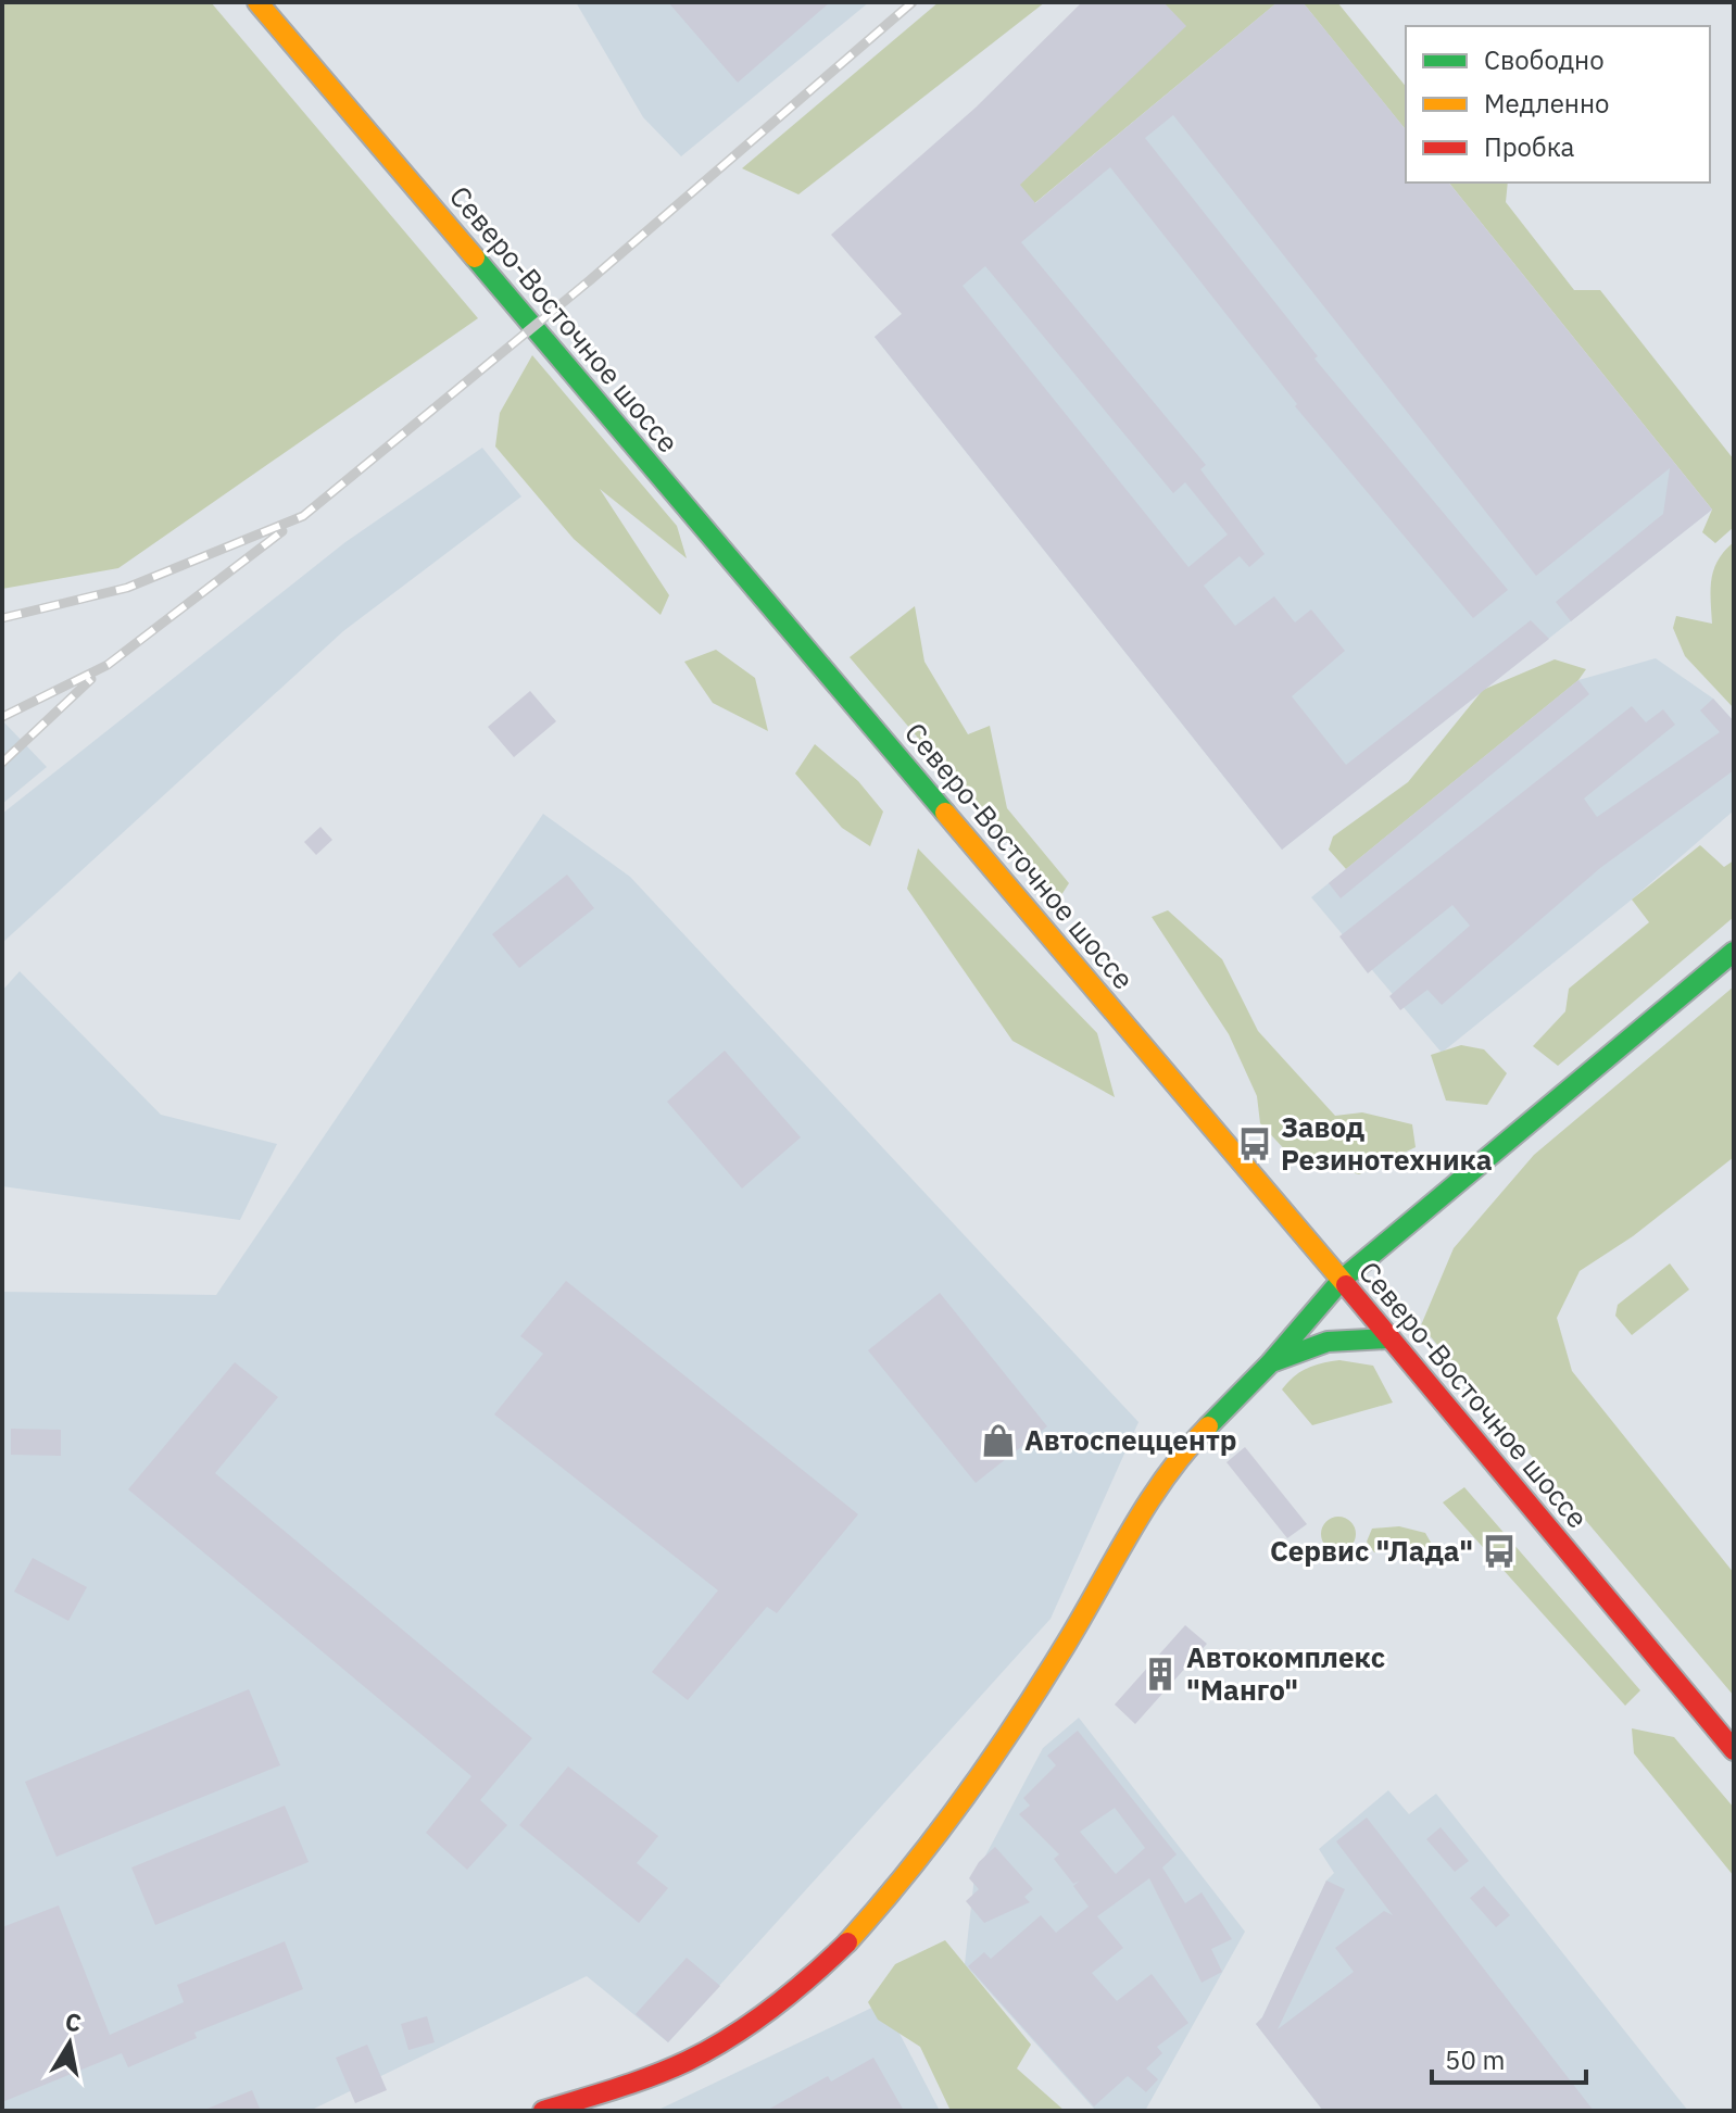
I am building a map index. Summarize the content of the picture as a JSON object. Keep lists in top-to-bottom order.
{
  "streets": {
    "main road": ["Северо-Восточное шоссе"]
  },
  "places": {
    "bus stop": ["Завод Резинотехника", "Сервис \"Лада\""],
    "shop": ["Автоспеццентр"],
    "building": ["Автокомплекс \"Манго\""]
  },
  "legend": ["Свободно", "Медленно", "Пробка"],
  "scale_bar": "50 m",
  "north": "top"
}
